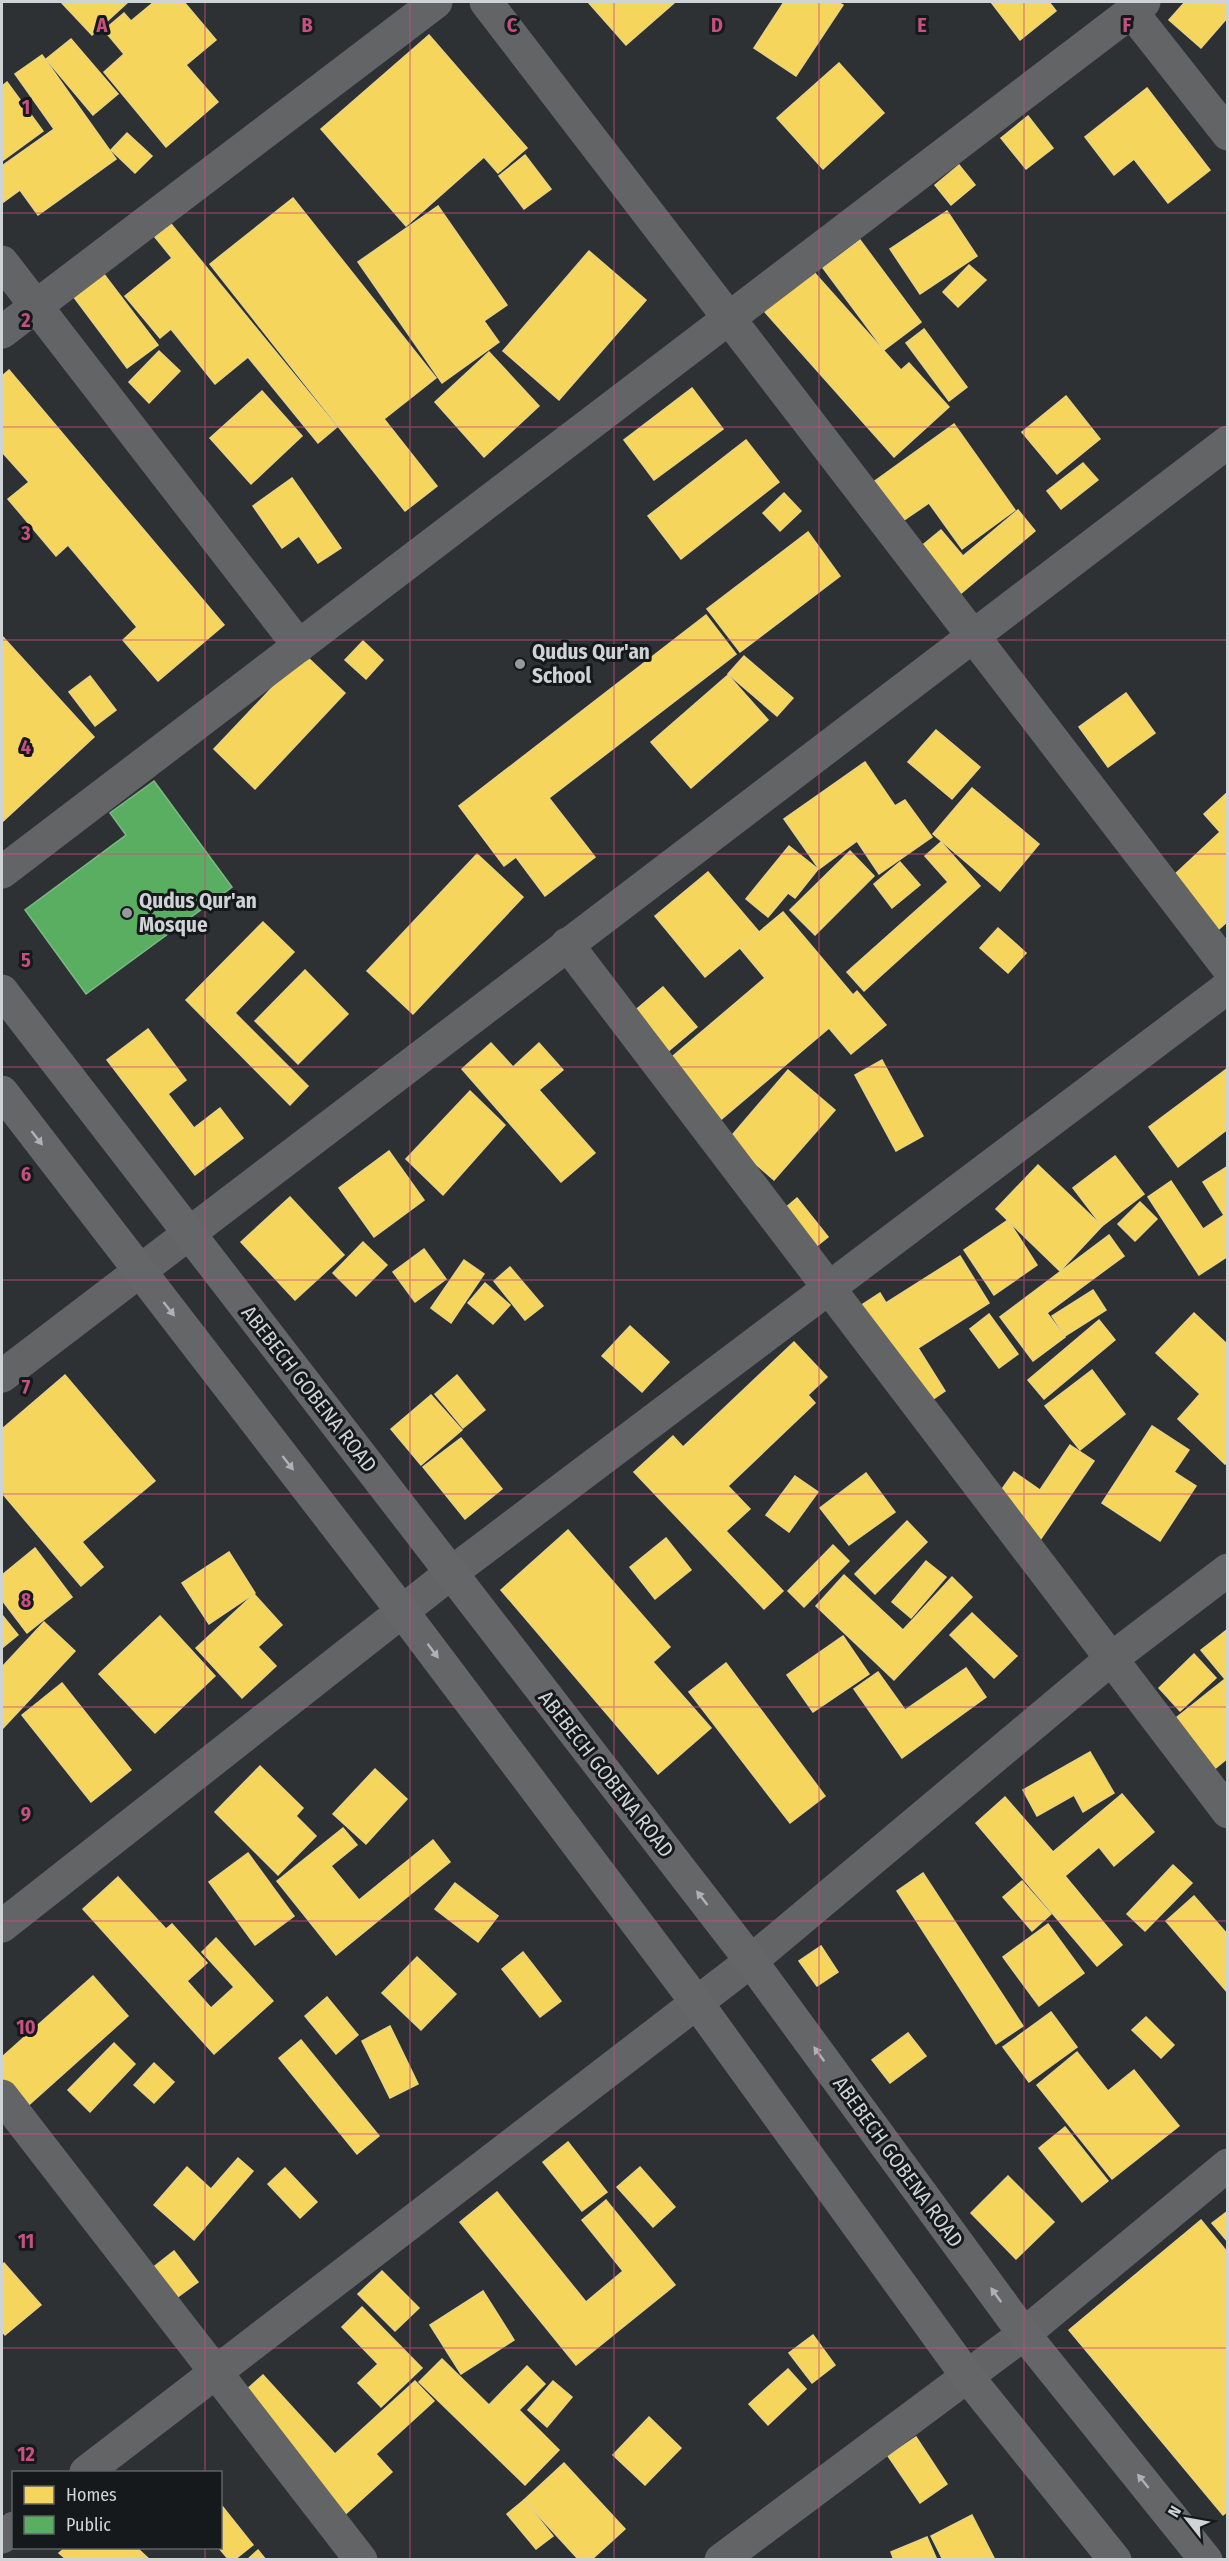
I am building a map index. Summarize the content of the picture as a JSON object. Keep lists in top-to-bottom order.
{
  "streets": {
    "street": ["ABEBECH GOBENA ROAD"]
  },
  "places": ["Qudus Qur'an School", "Qudus Qur'an Mosque"],
  "legend": ["Homes", "Public"],
  "north": "top left",
  "grid": {
    "columns": [
      "A",
      "B",
      "C",
      "D",
      "E",
      "F"
    ],
    "rows": [
      "1",
      "2",
      "3",
      "4",
      "5",
      "6",
      "7",
      "8",
      "9",
      "10",
      "11",
      "12"
    ]
  }
}
